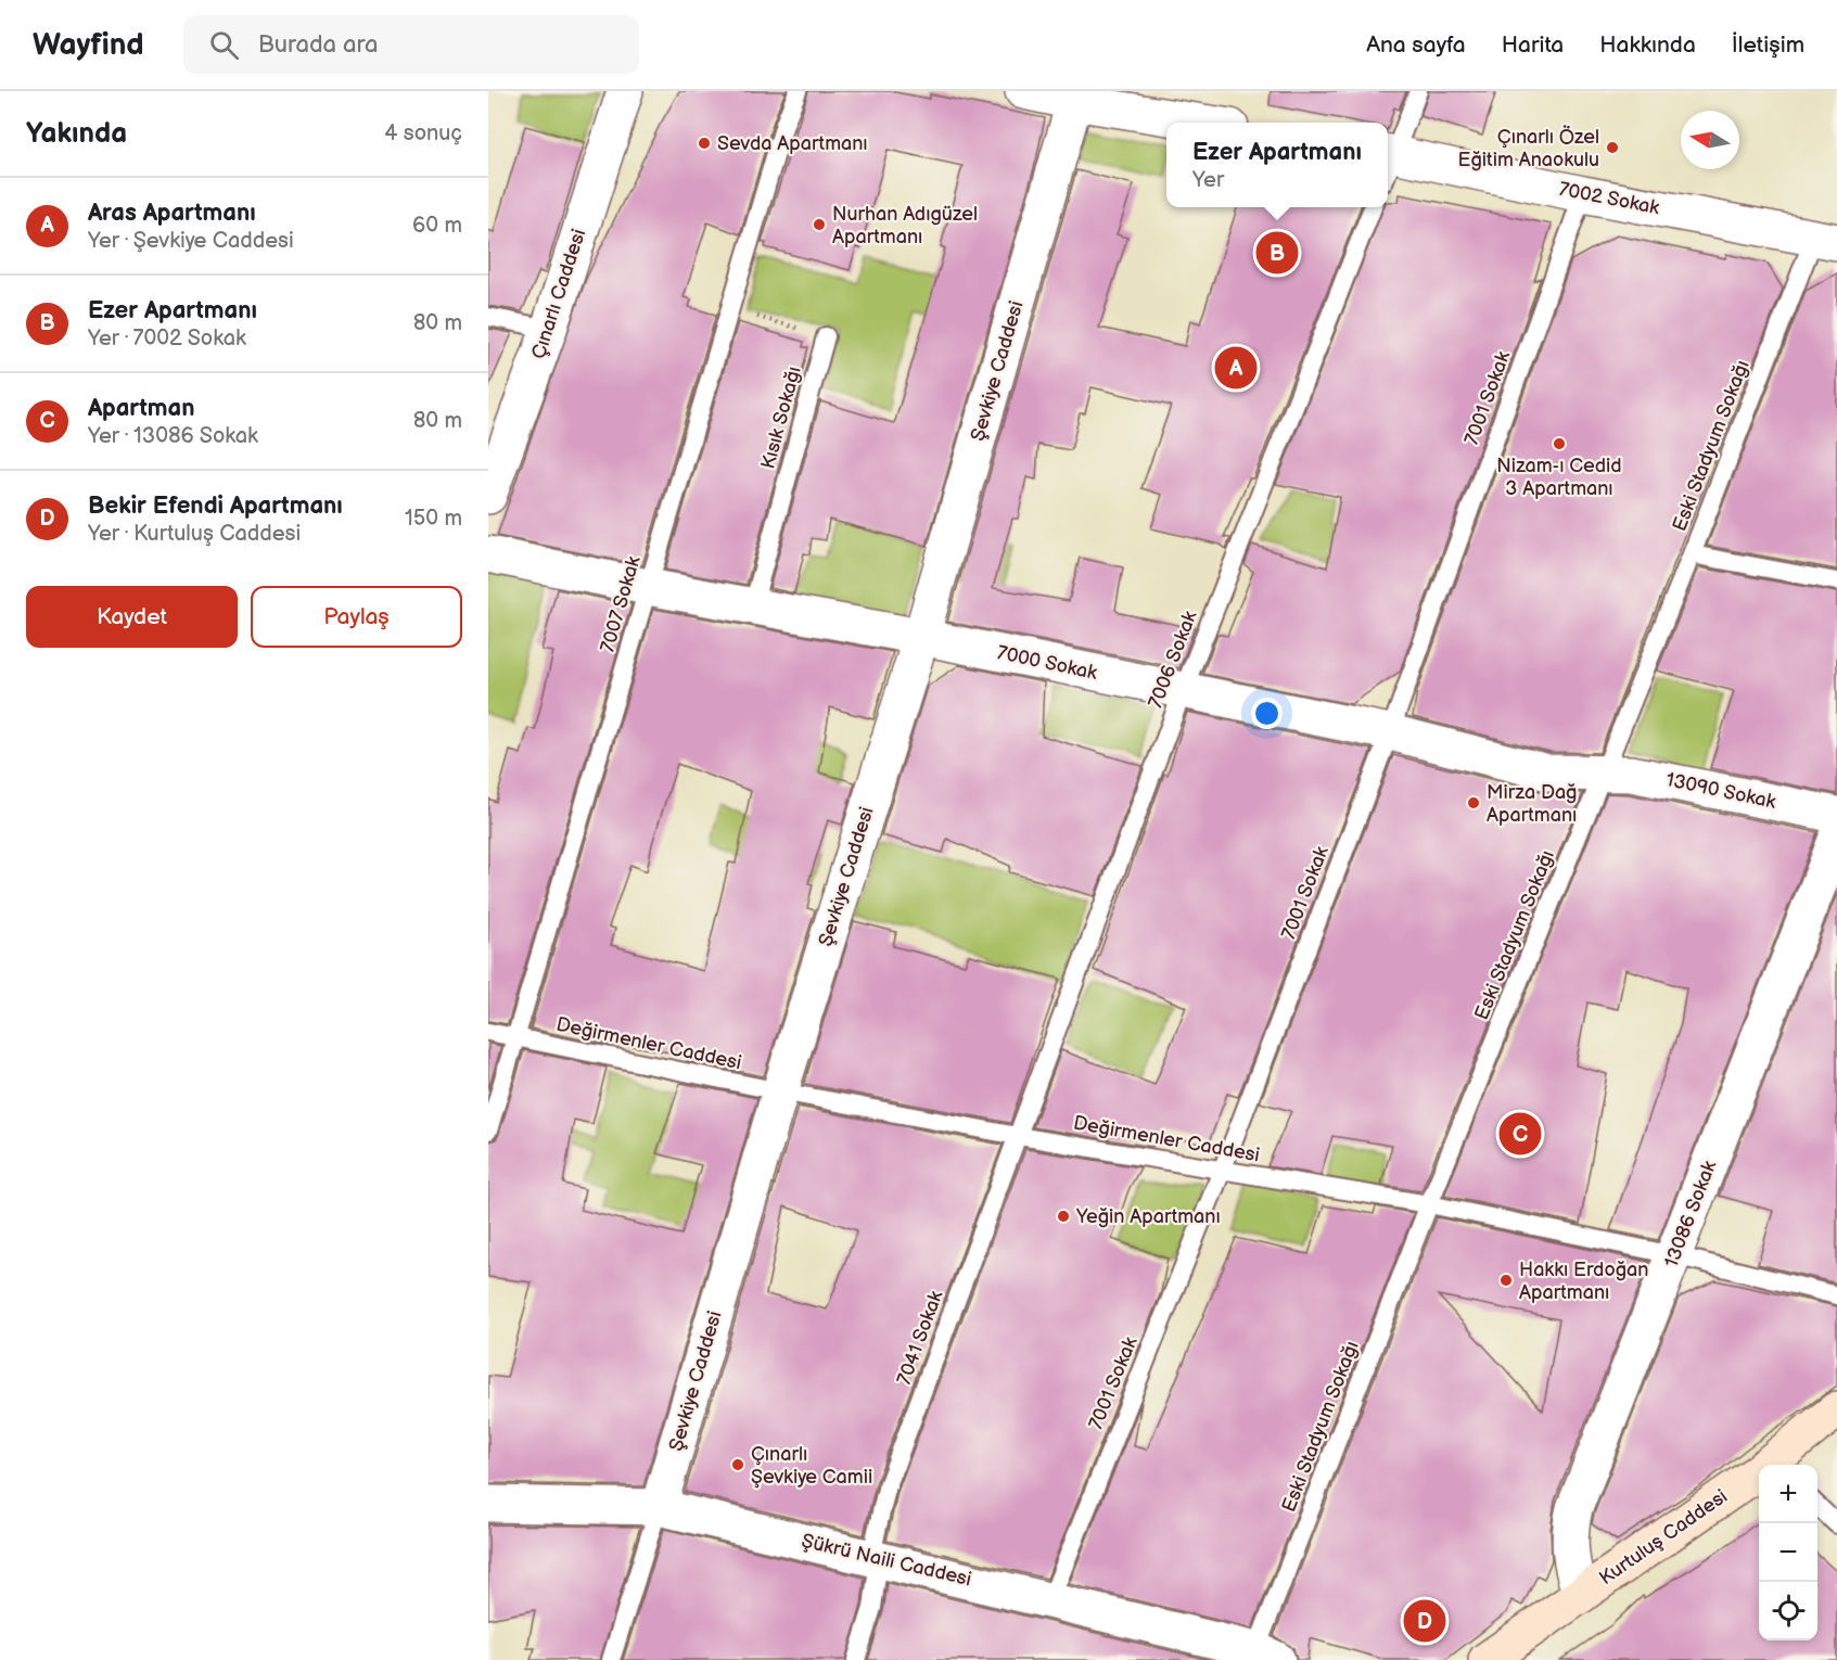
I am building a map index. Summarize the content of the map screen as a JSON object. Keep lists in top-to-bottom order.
{
  "streets": {
    "main road": ["Kurtuluş Caddesi"],
    "street": [
      "7002 Sokak",
      "Çınarlı Caddesi",
      "Şevkiye Caddesi",
      "7000 Sokak",
      "13090 Sokak",
      "13086 Sokak",
      "Şükrü Naili Caddesi"
    ],
    "lane": [
      "7001 Sokak",
      "Kısık Sokağı",
      "Eski Stadyum Sokağı",
      "7007 Sokak",
      "7006 Sokak",
      "Değirmenler Caddesi",
      "7041 Sokak"
    ]
  },
  "crossings": [
    ["7002 Sokak", "7001 Sokak"],
    ["7002 Sokak", "Eski Stadyum Sokağı"],
    ["Şevkiye Caddesi", "7000 Sokak"],
    ["Şevkiye Caddesi", "Değirmenler Caddesi"],
    ["Şevkiye Caddesi", "Şükrü Naili Caddesi"],
    ["7001 Sokak", "7000 Sokak"],
    ["7001 Sokak", "Değirmenler Caddesi"],
    ["7001 Sokak", "Şükrü Naili Caddesi"],
    ["Kısık Sokağı", "7000 Sokak"],
    ["Eski Stadyum Sokağı", "7000 Sokak"],
    ["Eski Stadyum Sokağı", "13090 Sokak"],
    ["Eski Stadyum Sokağı", "Değirmenler Caddesi"],
    ["Eski Stadyum Sokağı", "Şükrü Naili Caddesi"],
    ["7007 Sokak", "7000 Sokak"],
    ["7007 Sokak", "Değirmenler Caddesi"],
    ["7006 Sokak", "7000 Sokak"],
    ["7006 Sokak", "Değirmenler Caddesi"],
    ["7006 Sokak", "7041 Sokak"],
    ["7000 Sokak", "13090 Sokak"],
    ["Değirmenler Caddesi", "13086 Sokak"],
    ["Değirmenler Caddesi", "7041 Sokak"],
    ["13086 Sokak", "Kurtuluş Caddesi"],
    ["7041 Sokak", "Şükrü Naili Caddesi"]
  ],
  "places": [
    "Sevda Apartmanı",
    "Çınarlı Özel Eğitim Anaokulu",
    "Nurhan Adıgüzel Apartmanı",
    "Nizam-ı Cedid 3 Apartmanı",
    "Mirza Dağ Apartmanı",
    "Yeğin Apartmanı",
    "Hakkı Erdoğan Apartmanı",
    "Çınarlı Şevkiye Camii"
  ],
  "north": "left",
  "page": {
    "header": "Wayfind",
    "search": "Burada ara",
    "nav": [
      "Ana sayfa",
      "Harita",
      "Hakkında",
      "İletişim"
    ],
    "heading": ["Yakında", "4 sonuç"],
    "popup": ["Ezer Apartmanı", "Yer"],
    "list": [
      {
        "mark": "A",
        "name": "Aras Apartmanı",
        "note": "Yer · Şevkiye Caddesi",
        "value": "60 m"
      },
      {
        "mark": "B",
        "name": "Ezer Apartmanı",
        "note": "Yer · 7002 Sokak",
        "value": "80 m"
      },
      {
        "mark": "C",
        "name": "Apartman",
        "note": "Yer · 13086 Sokak",
        "value": "80 m"
      },
      {
        "mark": "D",
        "name": "Bekir Efendi Apartmanı",
        "note": "Yer · Kurtuluş Caddesi",
        "value": "150 m"
      }
    ],
    "pins": [
      "B",
      "A",
      "C",
      "D"
    ],
    "buttons": ["Kaydet", "Paylaş"],
    "map_buttons": ["+", "−"]
  }
}
